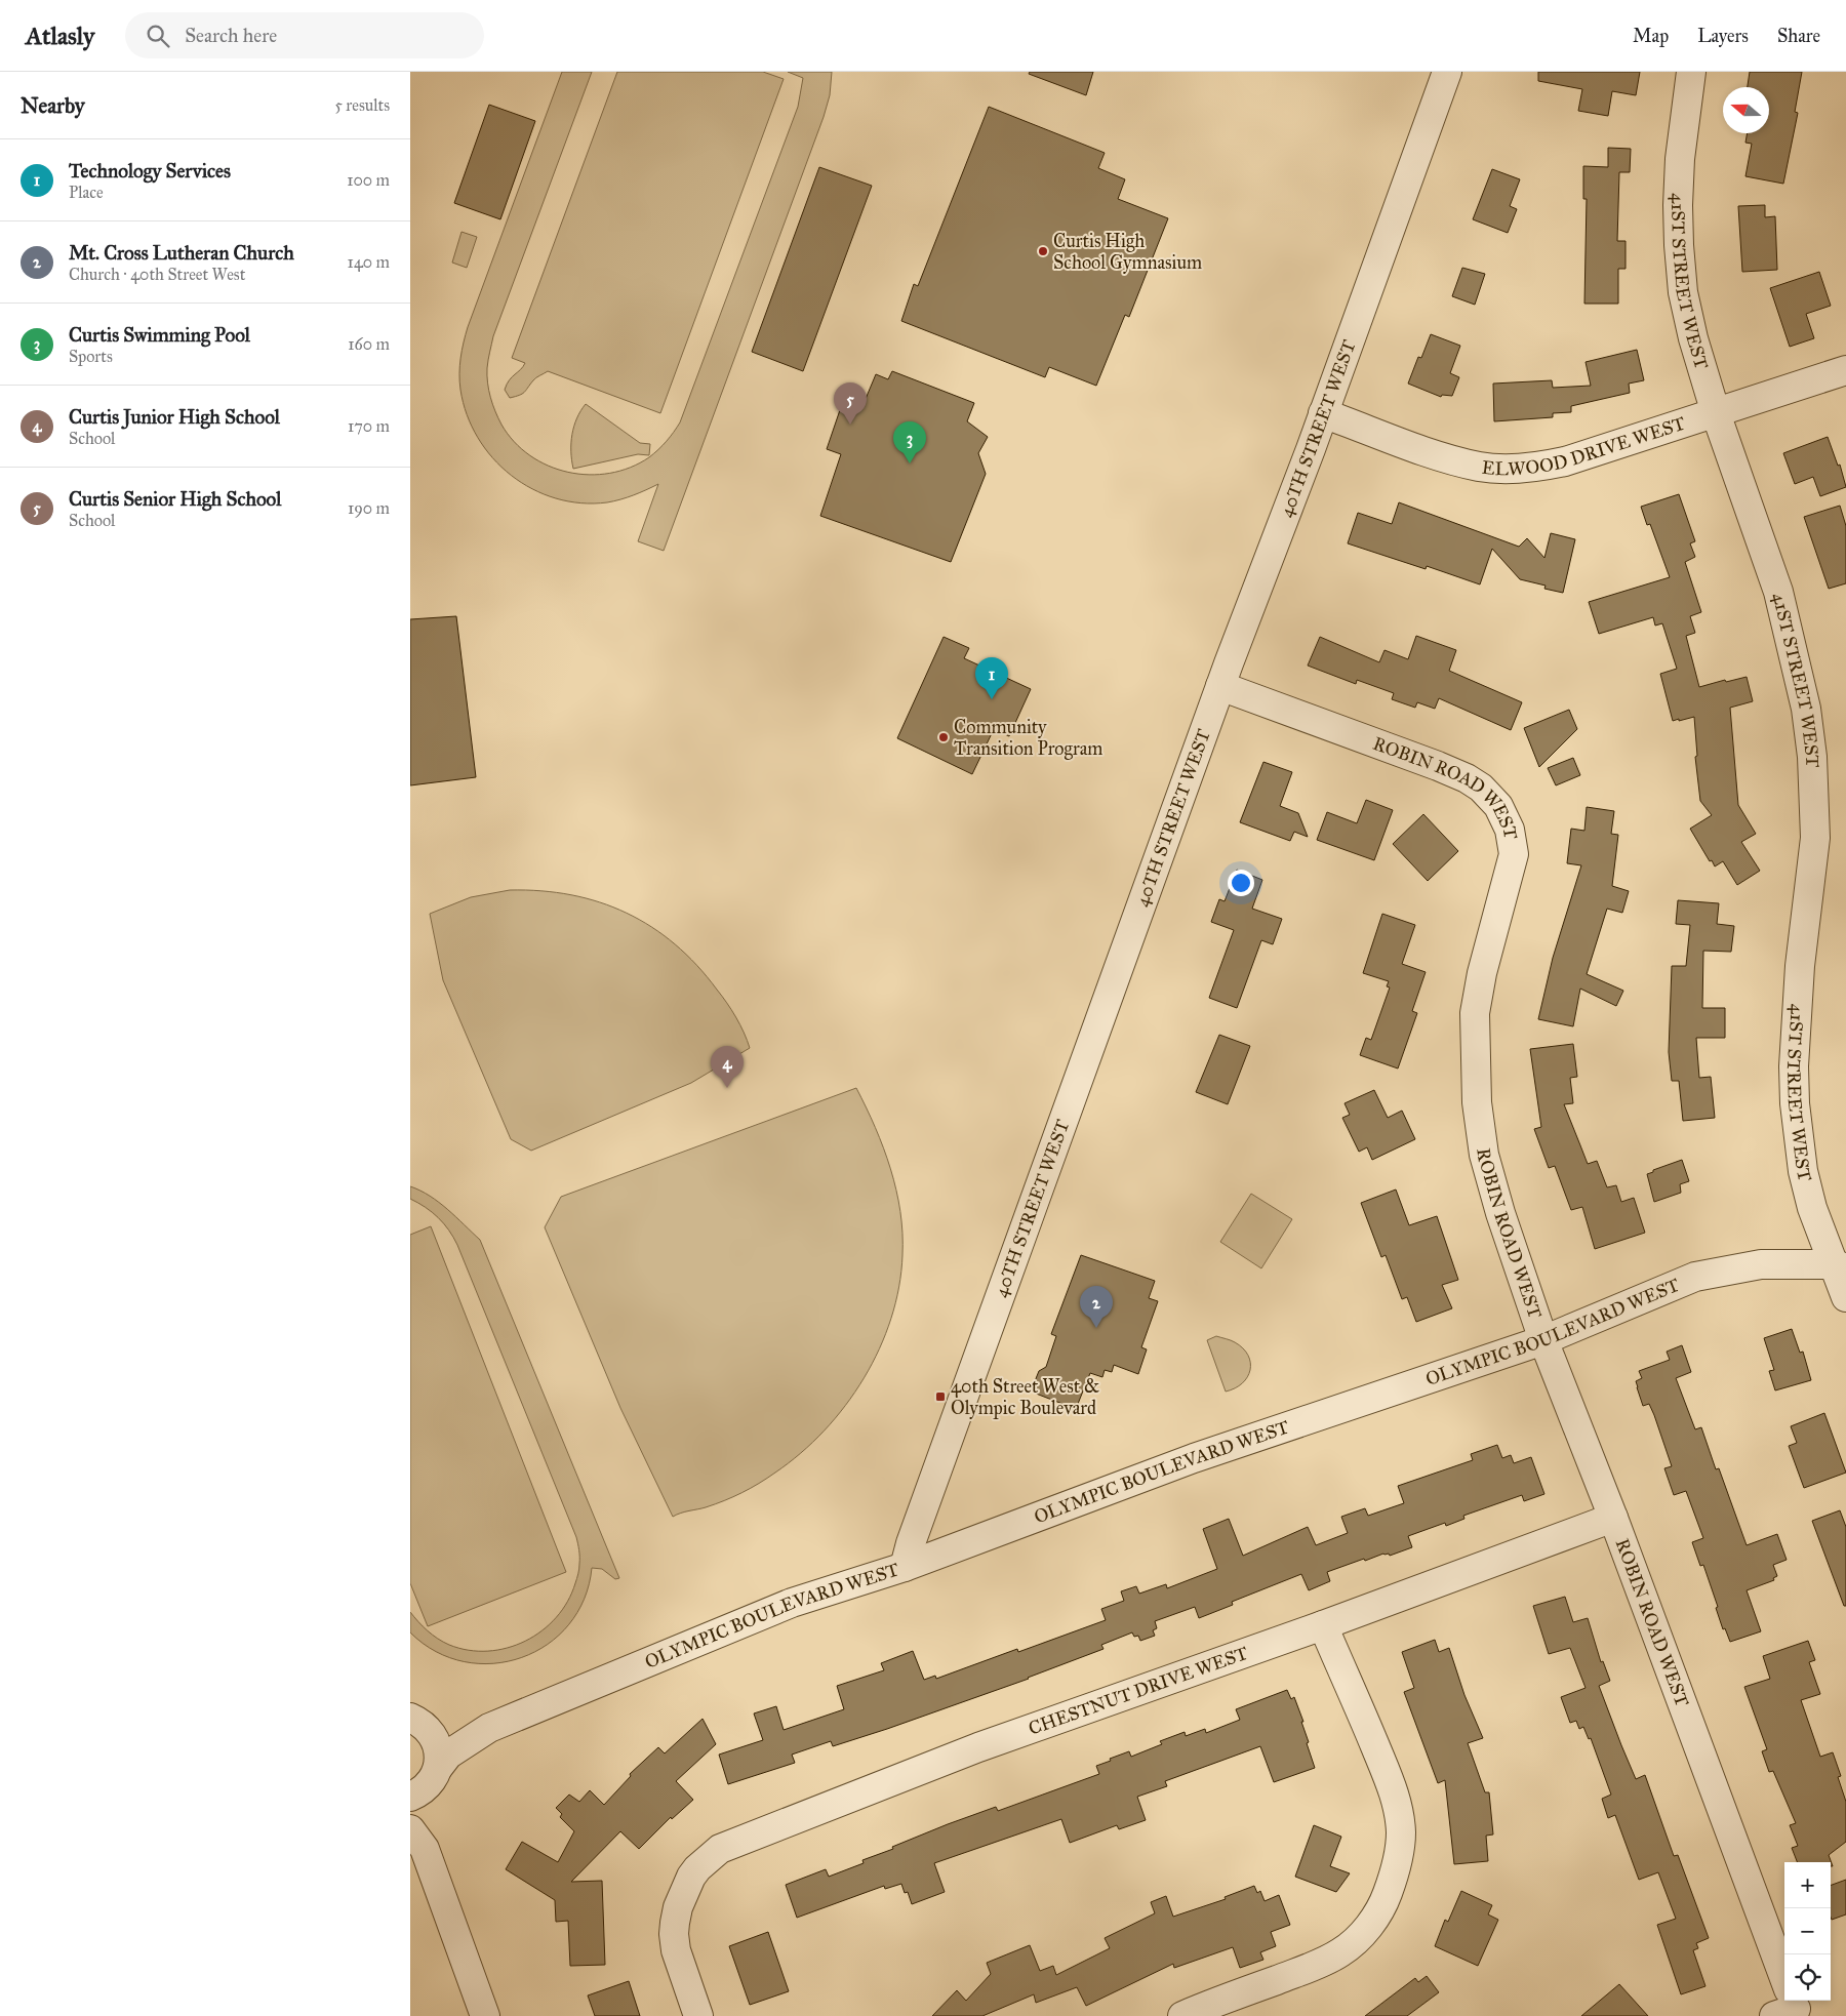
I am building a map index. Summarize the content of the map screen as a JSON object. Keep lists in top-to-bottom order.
{
  "streets": {
    "street": [
      "41ST STREET WEST",
      "40TH STREET WEST",
      "ELWOOD DRIVE WEST",
      "ROBIN ROAD WEST",
      "OLYMPIC BOULEVARD WEST",
      "CHESTNUT DRIVE WEST"
    ]
  },
  "crossings": [
    ["41ST STREET WEST", "ELWOOD DRIVE WEST"],
    ["41ST STREET WEST", "OLYMPIC BOULEVARD WEST"],
    ["40TH STREET WEST", "ELWOOD DRIVE WEST"],
    ["40TH STREET WEST", "ROBIN ROAD WEST"],
    ["40TH STREET WEST", "OLYMPIC BOULEVARD WEST"],
    ["ROBIN ROAD WEST", "OLYMPIC BOULEVARD WEST"],
    ["ROBIN ROAD WEST", "CHESTNUT DRIVE WEST"]
  ],
  "places": {
    "other": ["Curtis High School Gymnasium", "Community Transition Program"],
    "transit": ["40th Street West & Olympic Boulevard"]
  },
  "north": "left",
  "page": {
    "header": "Atlasly",
    "search": "Search here",
    "nav": ["Map", "Layers", "Share"],
    "heading": ["Nearby", "5 results"],
    "list": [
      {
        "mark": "1",
        "name": "Technology Services",
        "note": "Place",
        "value": "100 m"
      },
      {
        "mark": "2",
        "name": "Mt. Cross Lutheran Church",
        "note": "Church · 40th Street West",
        "value": "140 m"
      },
      {
        "mark": "3",
        "name": "Curtis Swimming Pool",
        "note": "Sports",
        "value": "160 m"
      },
      {
        "mark": "4",
        "name": "Curtis Junior High School",
        "note": "School",
        "value": "170 m"
      },
      {
        "mark": "5",
        "name": "Curtis Senior High School",
        "note": "School",
        "value": "190 m"
      }
    ],
    "pins": [
      "5",
      "3",
      "1",
      "4",
      "2"
    ],
    "map_buttons": ["+", "−"]
  }
}
